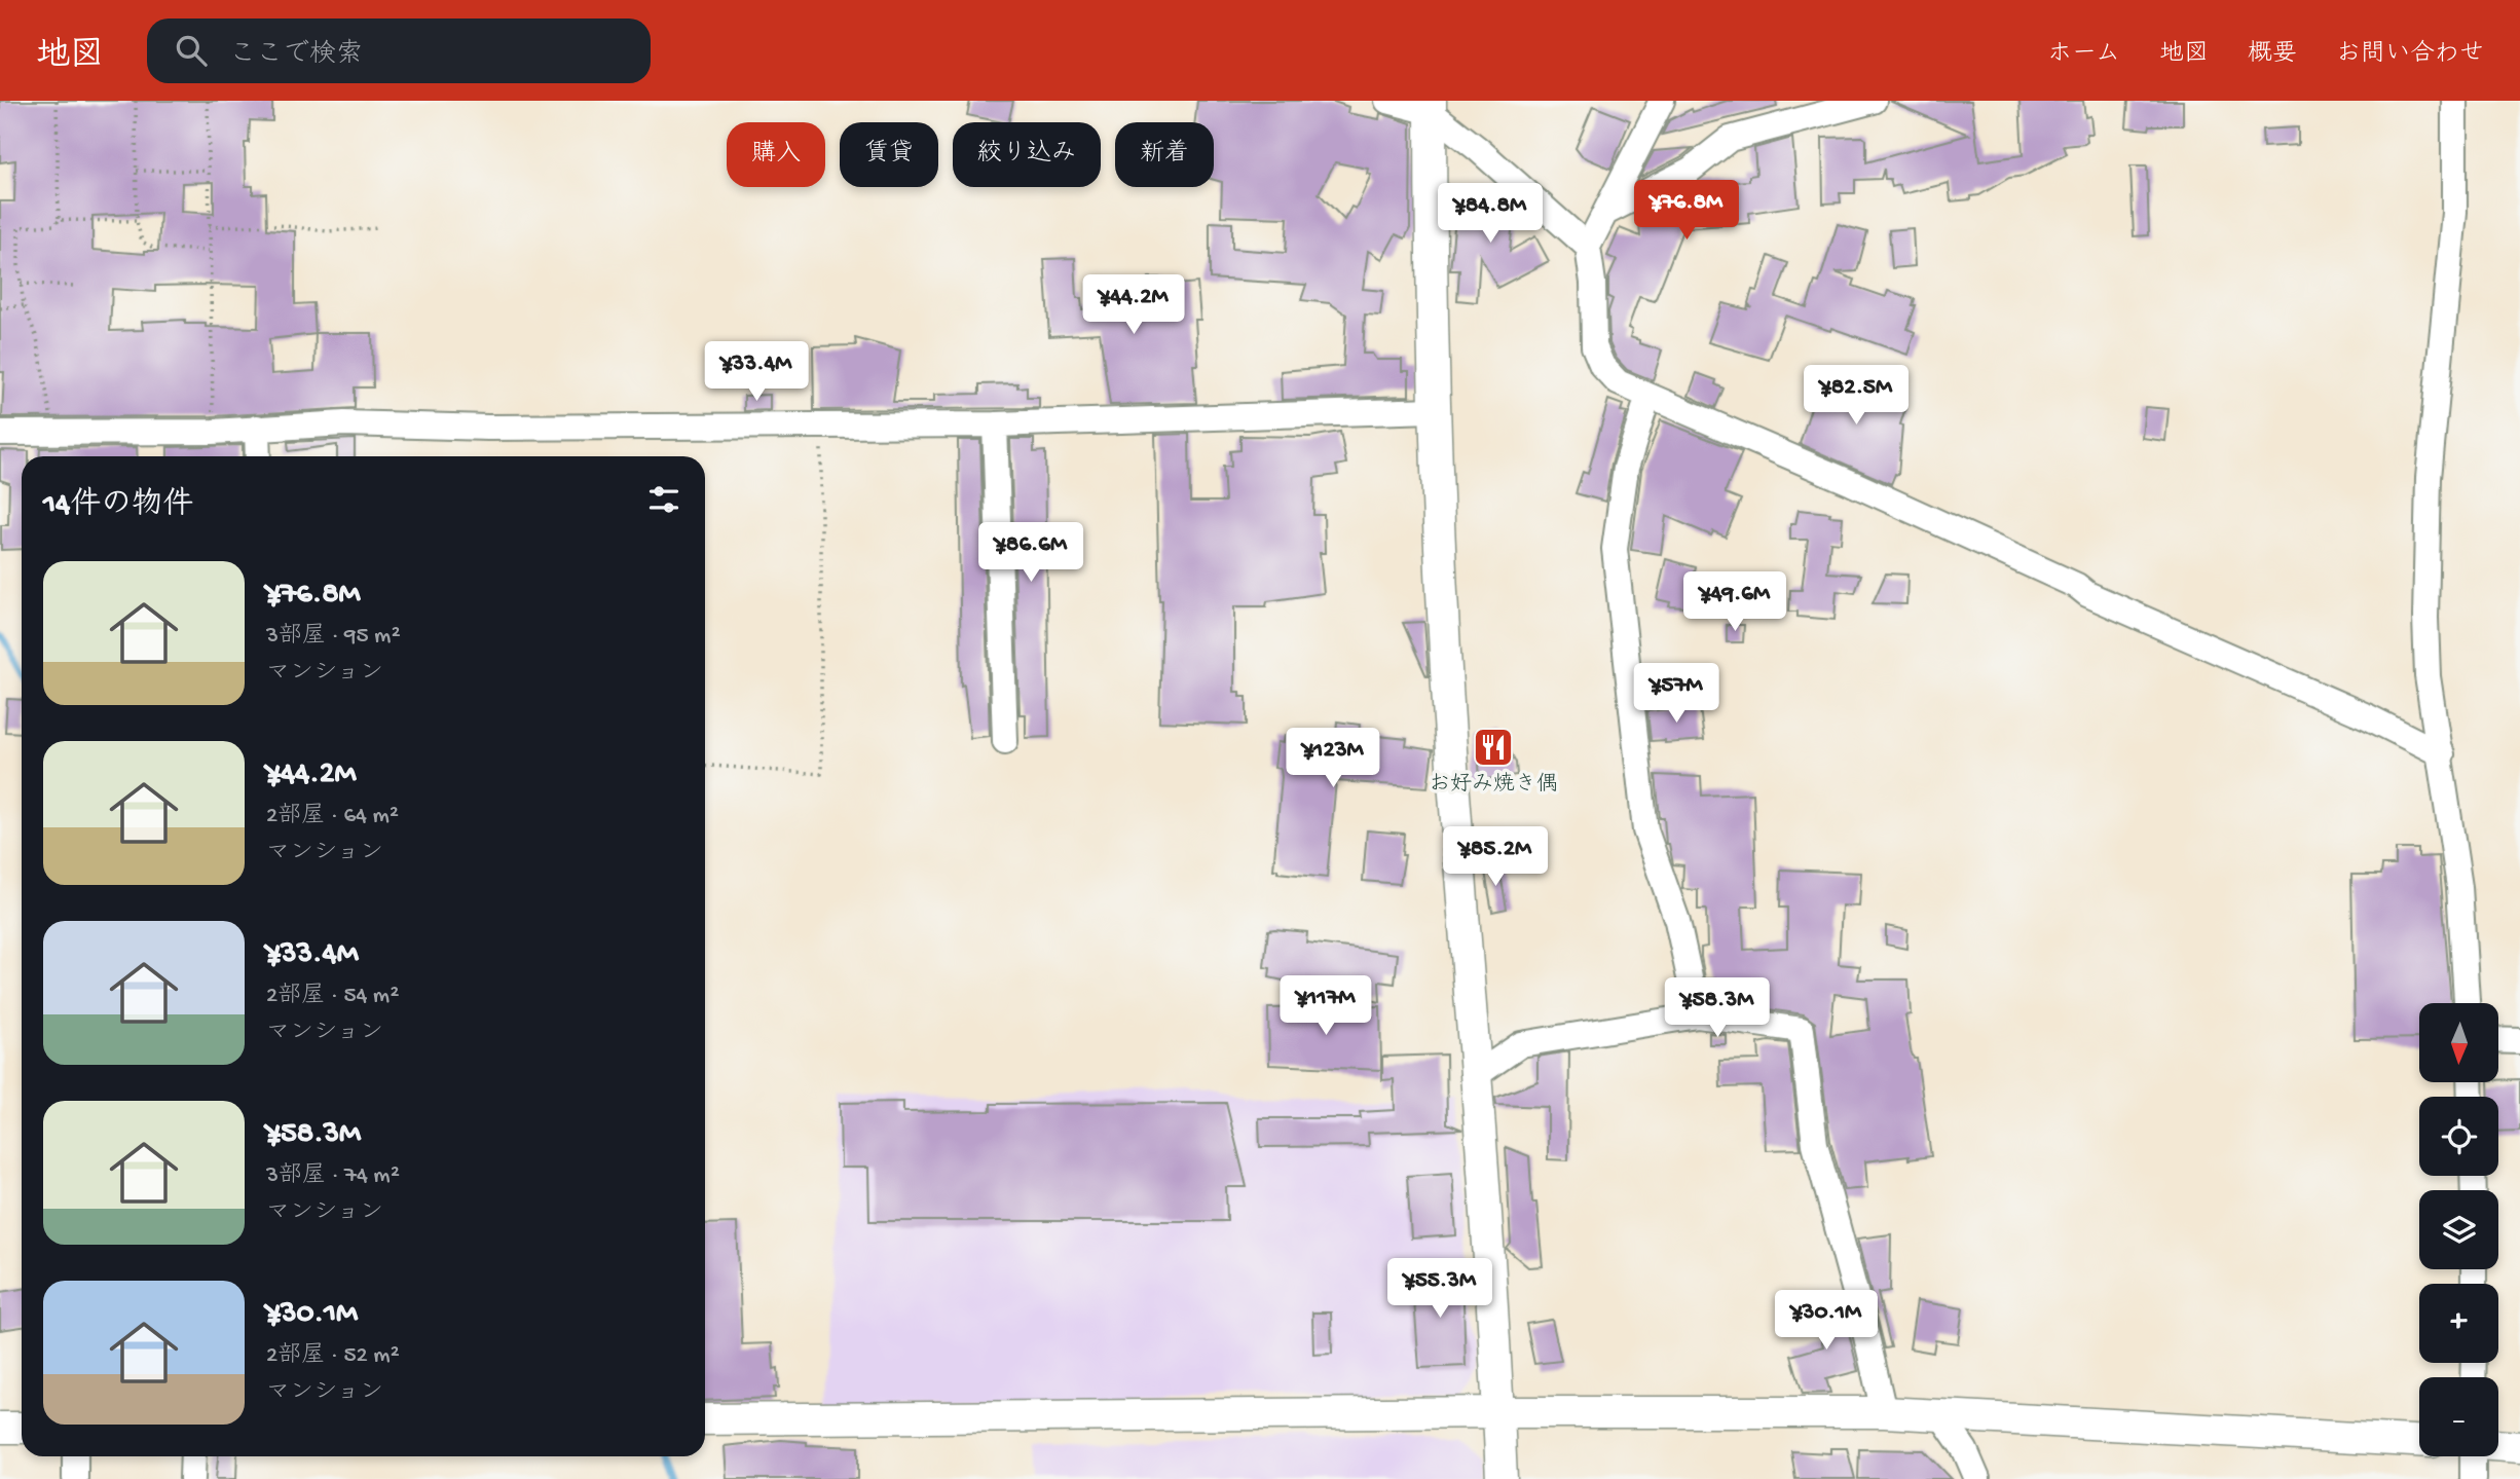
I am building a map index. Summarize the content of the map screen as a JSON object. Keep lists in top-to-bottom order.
{
  "places": {
    "restaurant": ["お好み焼き偶"]
  },
  "north": "bottom",
  "page": {
    "header": "地図",
    "search": "ここで検索",
    "nav": [
      "ホーム",
      "地図",
      "概要",
      "お問い合わせ"
    ],
    "chip": [
      "購入",
      "賃貸",
      "絞り込み",
      "新着"
    ],
    "price": [
      "¥76.8M",
      "¥84.8M",
      "¥44.2M",
      "¥33.4M",
      "¥82.5M",
      "¥86.6M",
      "¥49.6M",
      "¥57M",
      "¥123M",
      "¥85.2M",
      "¥117M",
      "¥58.3M",
      "¥55.3M",
      "¥30.1M"
    ],
    "heading": "14件の物件",
    "list": [
      {
        "name": "¥76.8M",
        "note": "3部屋 · 95 m² · マンション"
      },
      {
        "name": "¥44.2M",
        "note": "2部屋 · 64 m² · マンション"
      },
      {
        "name": "¥33.4M",
        "note": "2部屋 · 54 m² · マンション"
      },
      {
        "name": "¥58.3M",
        "note": "3部屋 · 74 m² · マンション"
      },
      {
        "name": "¥30.1M",
        "note": "2部屋 · 52 m² · マンション"
      }
    ],
    "map_buttons": ["+", "−"]
  }
}
